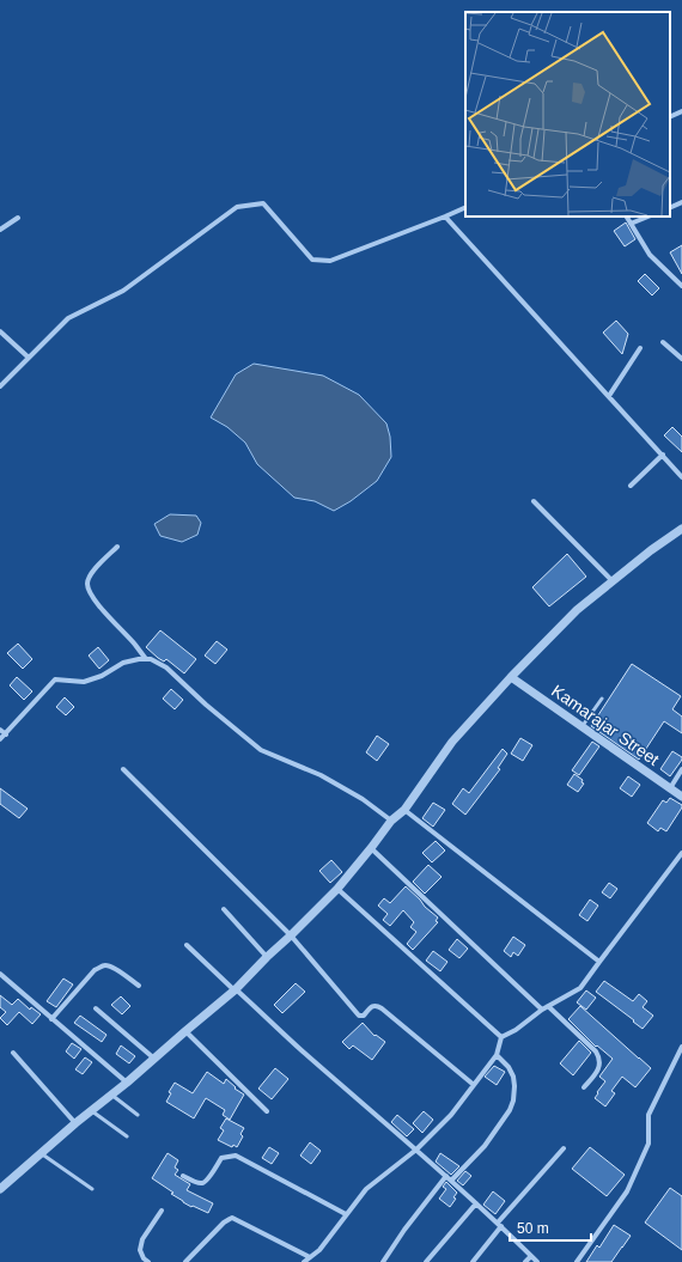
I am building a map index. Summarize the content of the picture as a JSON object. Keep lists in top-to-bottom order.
{
  "streets": {
    "street": ["Kamarajar Street"]
  },
  "scale_bar": "50 m"
}
